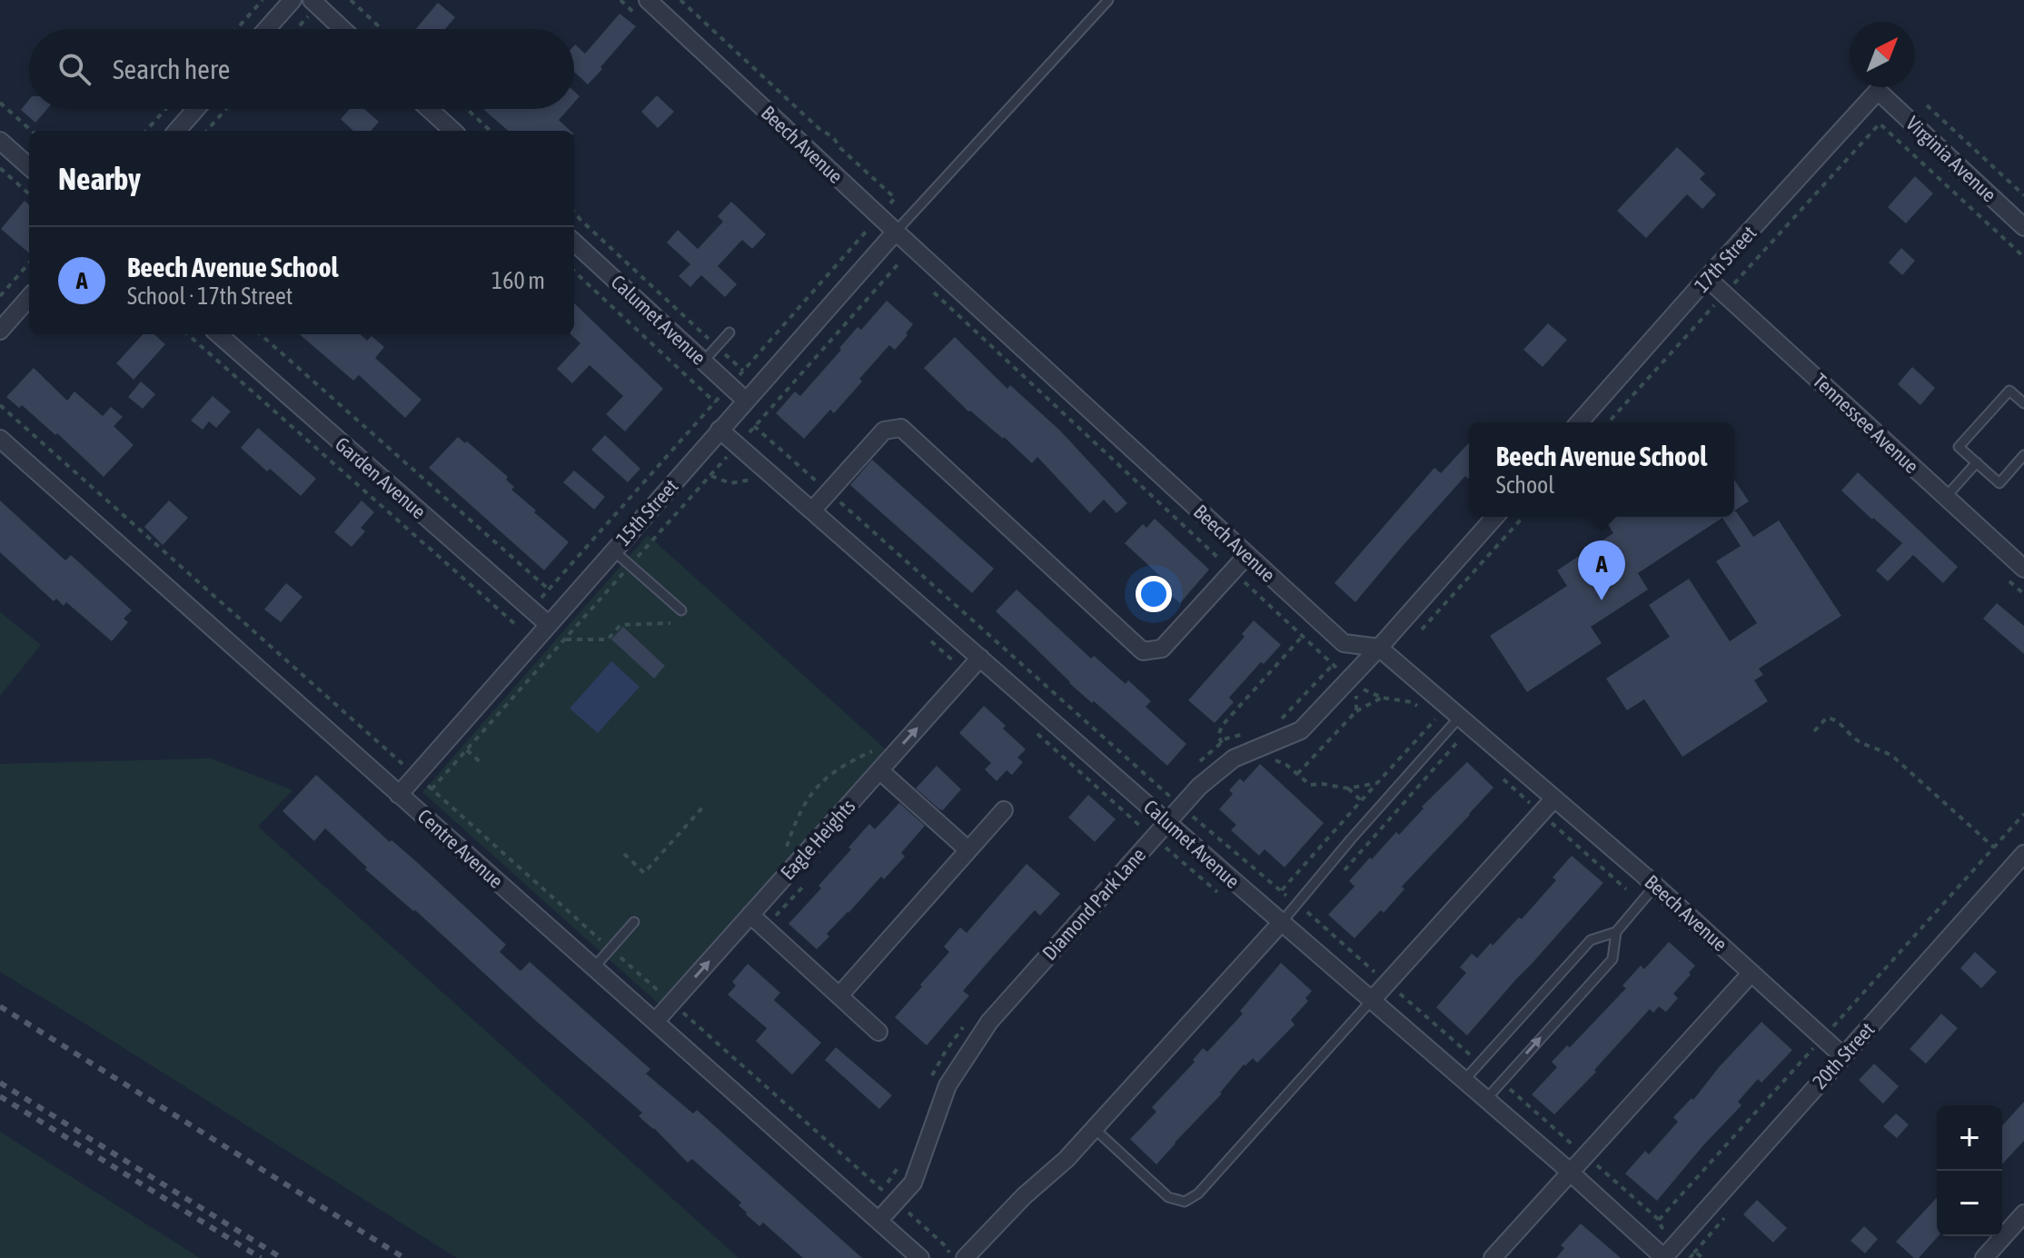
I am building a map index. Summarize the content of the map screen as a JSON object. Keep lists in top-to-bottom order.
{
  "streets": {
    "street": [
      "Beech Avenue",
      "Virginia Avenue",
      "17th Street",
      "Calumet Avenue",
      "Tennessee Avenue",
      "Garden Avenue",
      "15th Street",
      "Eagle Heights",
      "Centre Avenue",
      "Diamond Park Lane",
      "20th Street"
    ]
  },
  "crossings": [
    ["Beech Avenue", "15th Street"],
    ["Beech Avenue", "Diamond Park Lane"],
    ["Beech Avenue", "20th Street"],
    ["Virginia Avenue", "17th Street"],
    ["17th Street", "Tennessee Avenue"],
    ["Calumet Avenue", "15th Street"],
    ["Calumet Avenue", "Eagle Heights"],
    ["Calumet Avenue", "Diamond Park Lane"],
    ["Calumet Avenue", "20th Street"],
    ["Garden Avenue", "15th Street"],
    ["15th Street", "Centre Avenue"],
    ["Eagle Heights", "Centre Avenue"],
    ["Centre Avenue", "Diamond Park Lane"]
  ],
  "one_way": ["Eagle Heights"],
  "north": "top right",
  "page": {
    "search": "Search here",
    "heading": "Nearby",
    "list": [
      {
        "mark": "A",
        "name": "Beech Avenue School",
        "note": "School · 17th Street",
        "value": "160 m"
      }
    ],
    "popup": ["Beech Avenue School", "School"],
    "pins": "A",
    "map_buttons": ["+", "−"]
  }
}
